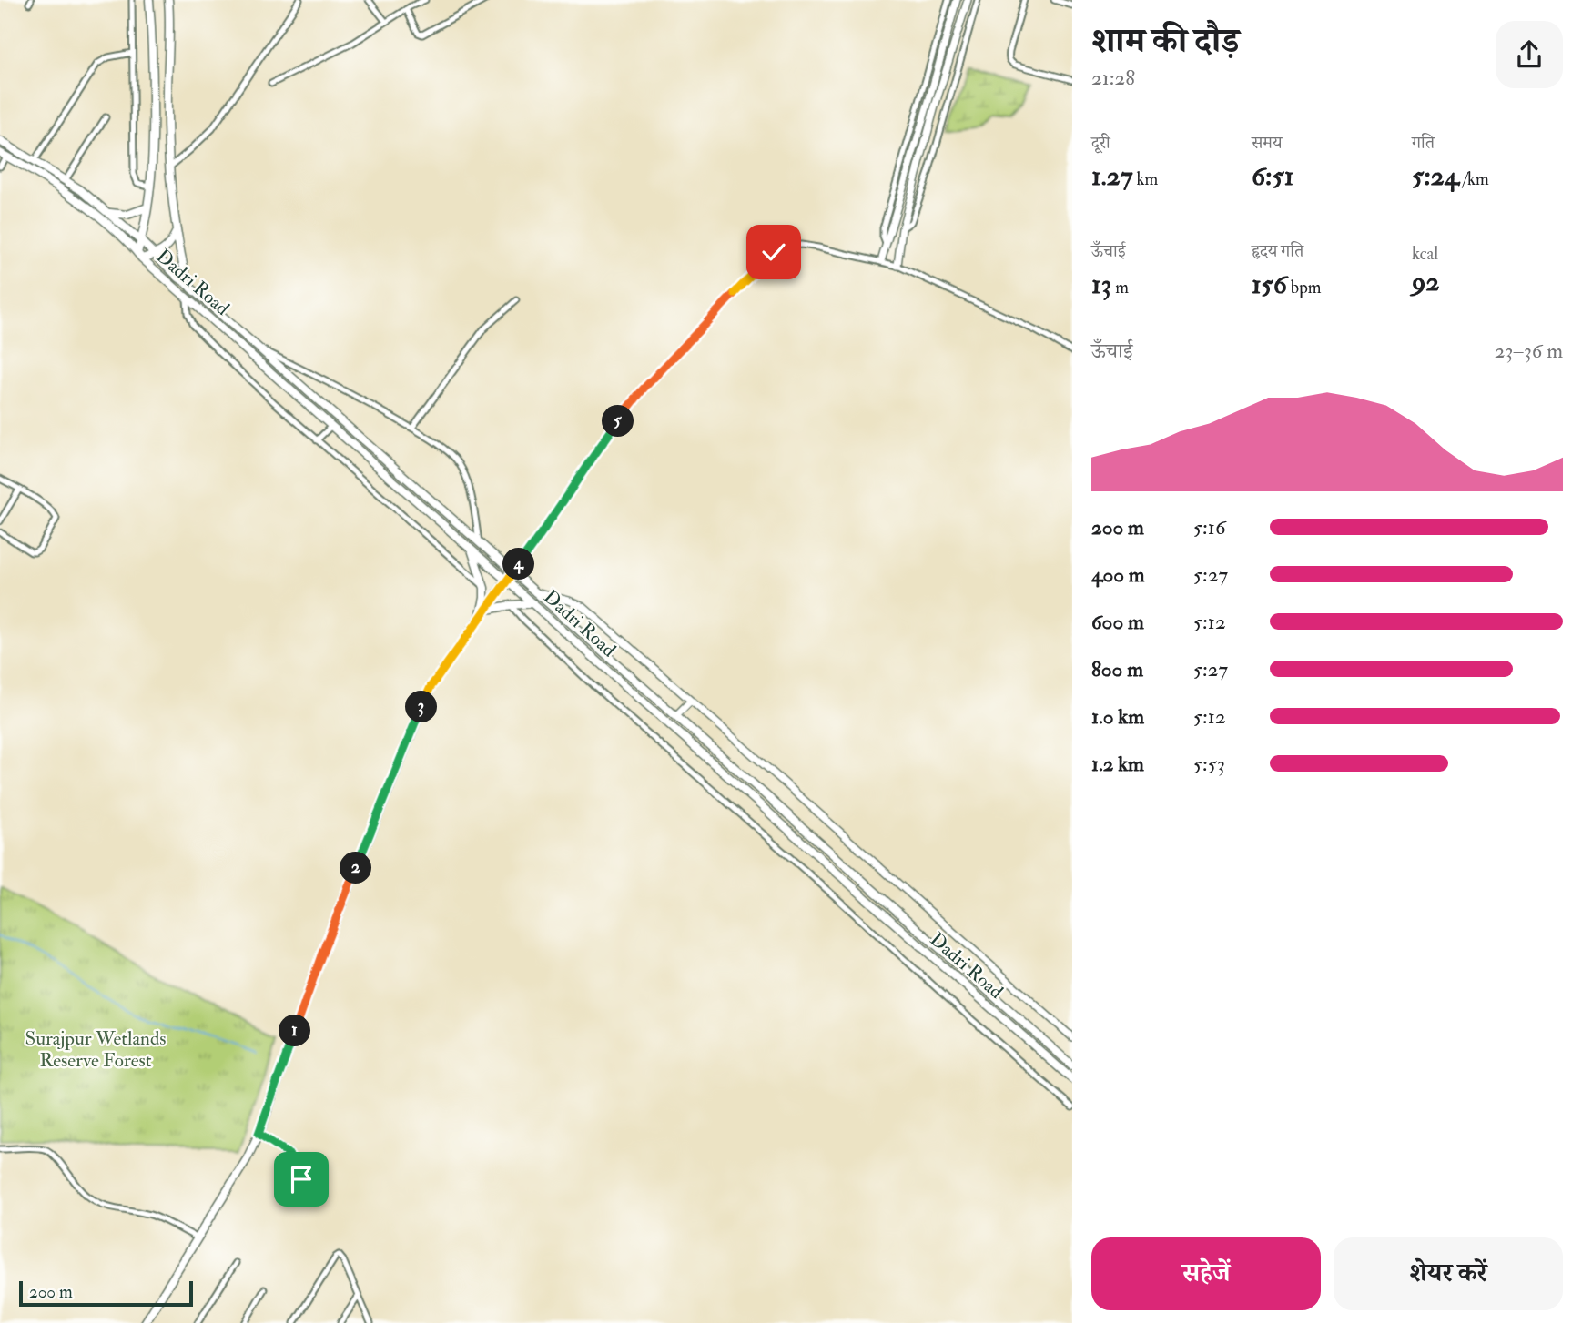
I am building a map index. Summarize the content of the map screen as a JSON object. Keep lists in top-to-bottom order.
{
  "streets": {
    "main road": ["Dadri Road"]
  },
  "parks": ["Surajpur Wetlands Reserve Forest"],
  "scale_bar": "200 m",
  "page": {
    "heading": ["शाम की दौड़", "21:28"],
    "stats": [
      ["दूरी", "1.27 km"],
      ["समय", "6:51"],
      ["गति", "5:24 /km"],
      ["ऊँचाई", "13 m"],
      ["हृदय गति", "156 bpm"],
      ["kcal", "92"]
    ],
    "chart": ["ऊँचाई", "23–36 m"],
    "pins": [
      "5",
      "4",
      "3",
      "2",
      "1"
    ],
    "list": [
      {
        "name": "200 m",
        "note": "5:16"
      },
      {
        "name": "400 m",
        "note": "5:27"
      },
      {
        "name": "600 m",
        "note": "5:12"
      },
      {
        "name": "800 m",
        "note": "5:27"
      },
      {
        "name": "1.0 km",
        "note": "5:12"
      },
      {
        "name": "1.2 km",
        "note": "5:53"
      }
    ],
    "buttons": ["सहेजें", "शेयर करें"],
    "scale": "200 m"
  }
}
